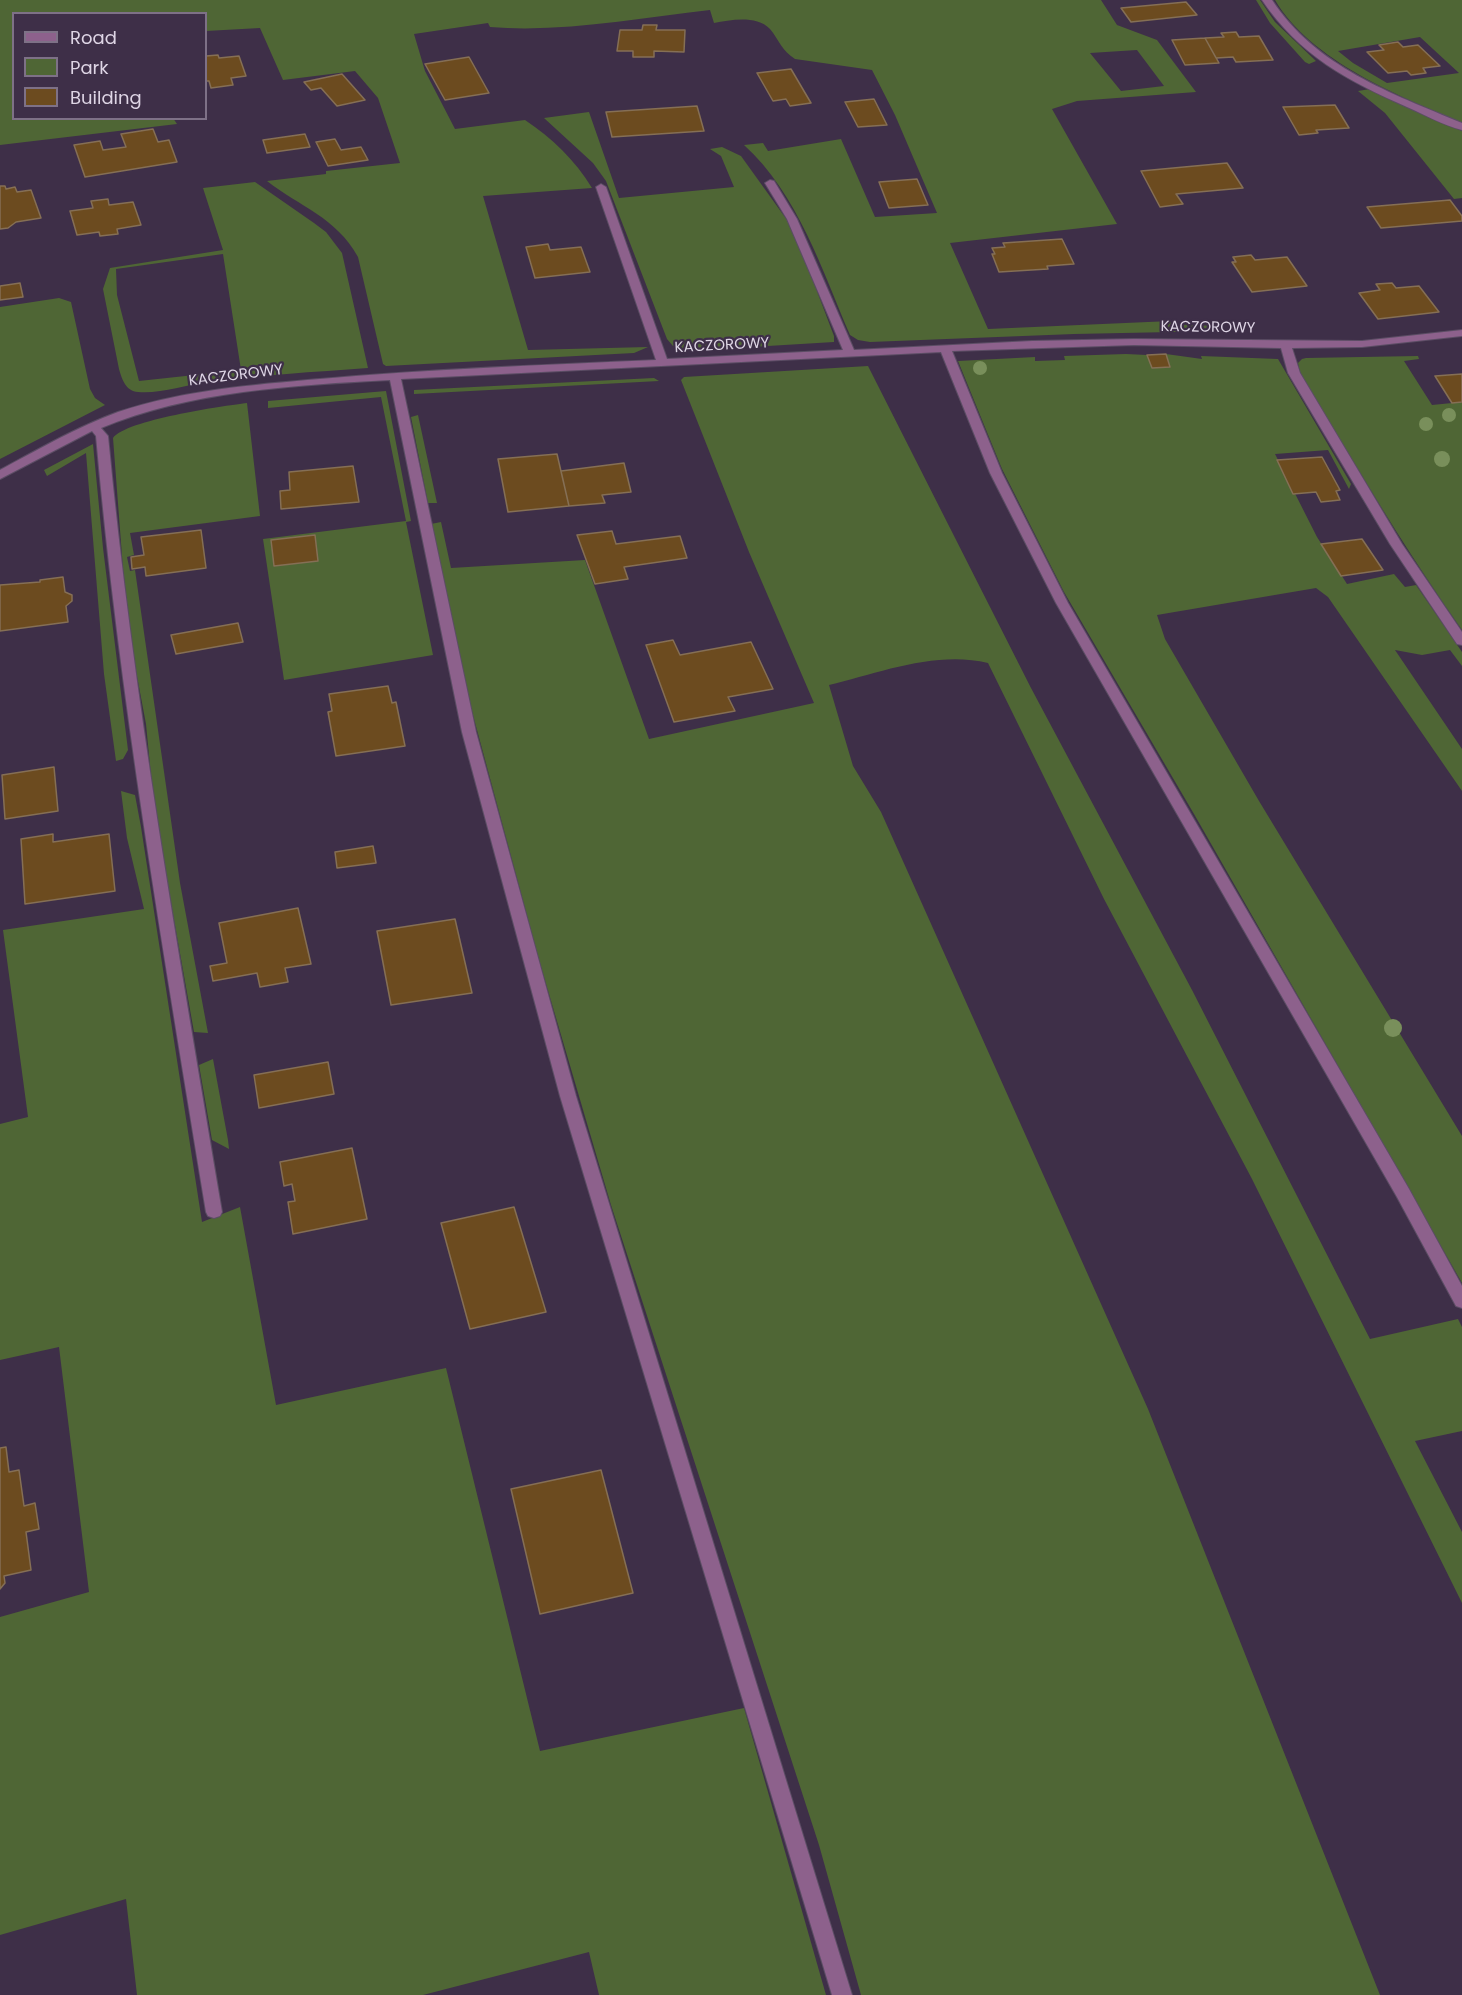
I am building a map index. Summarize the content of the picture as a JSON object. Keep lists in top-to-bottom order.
{
  "streets": {
    "street": ["KACZOROWY"]
  },
  "legend": ["Road", "Park", "Building"]
}
